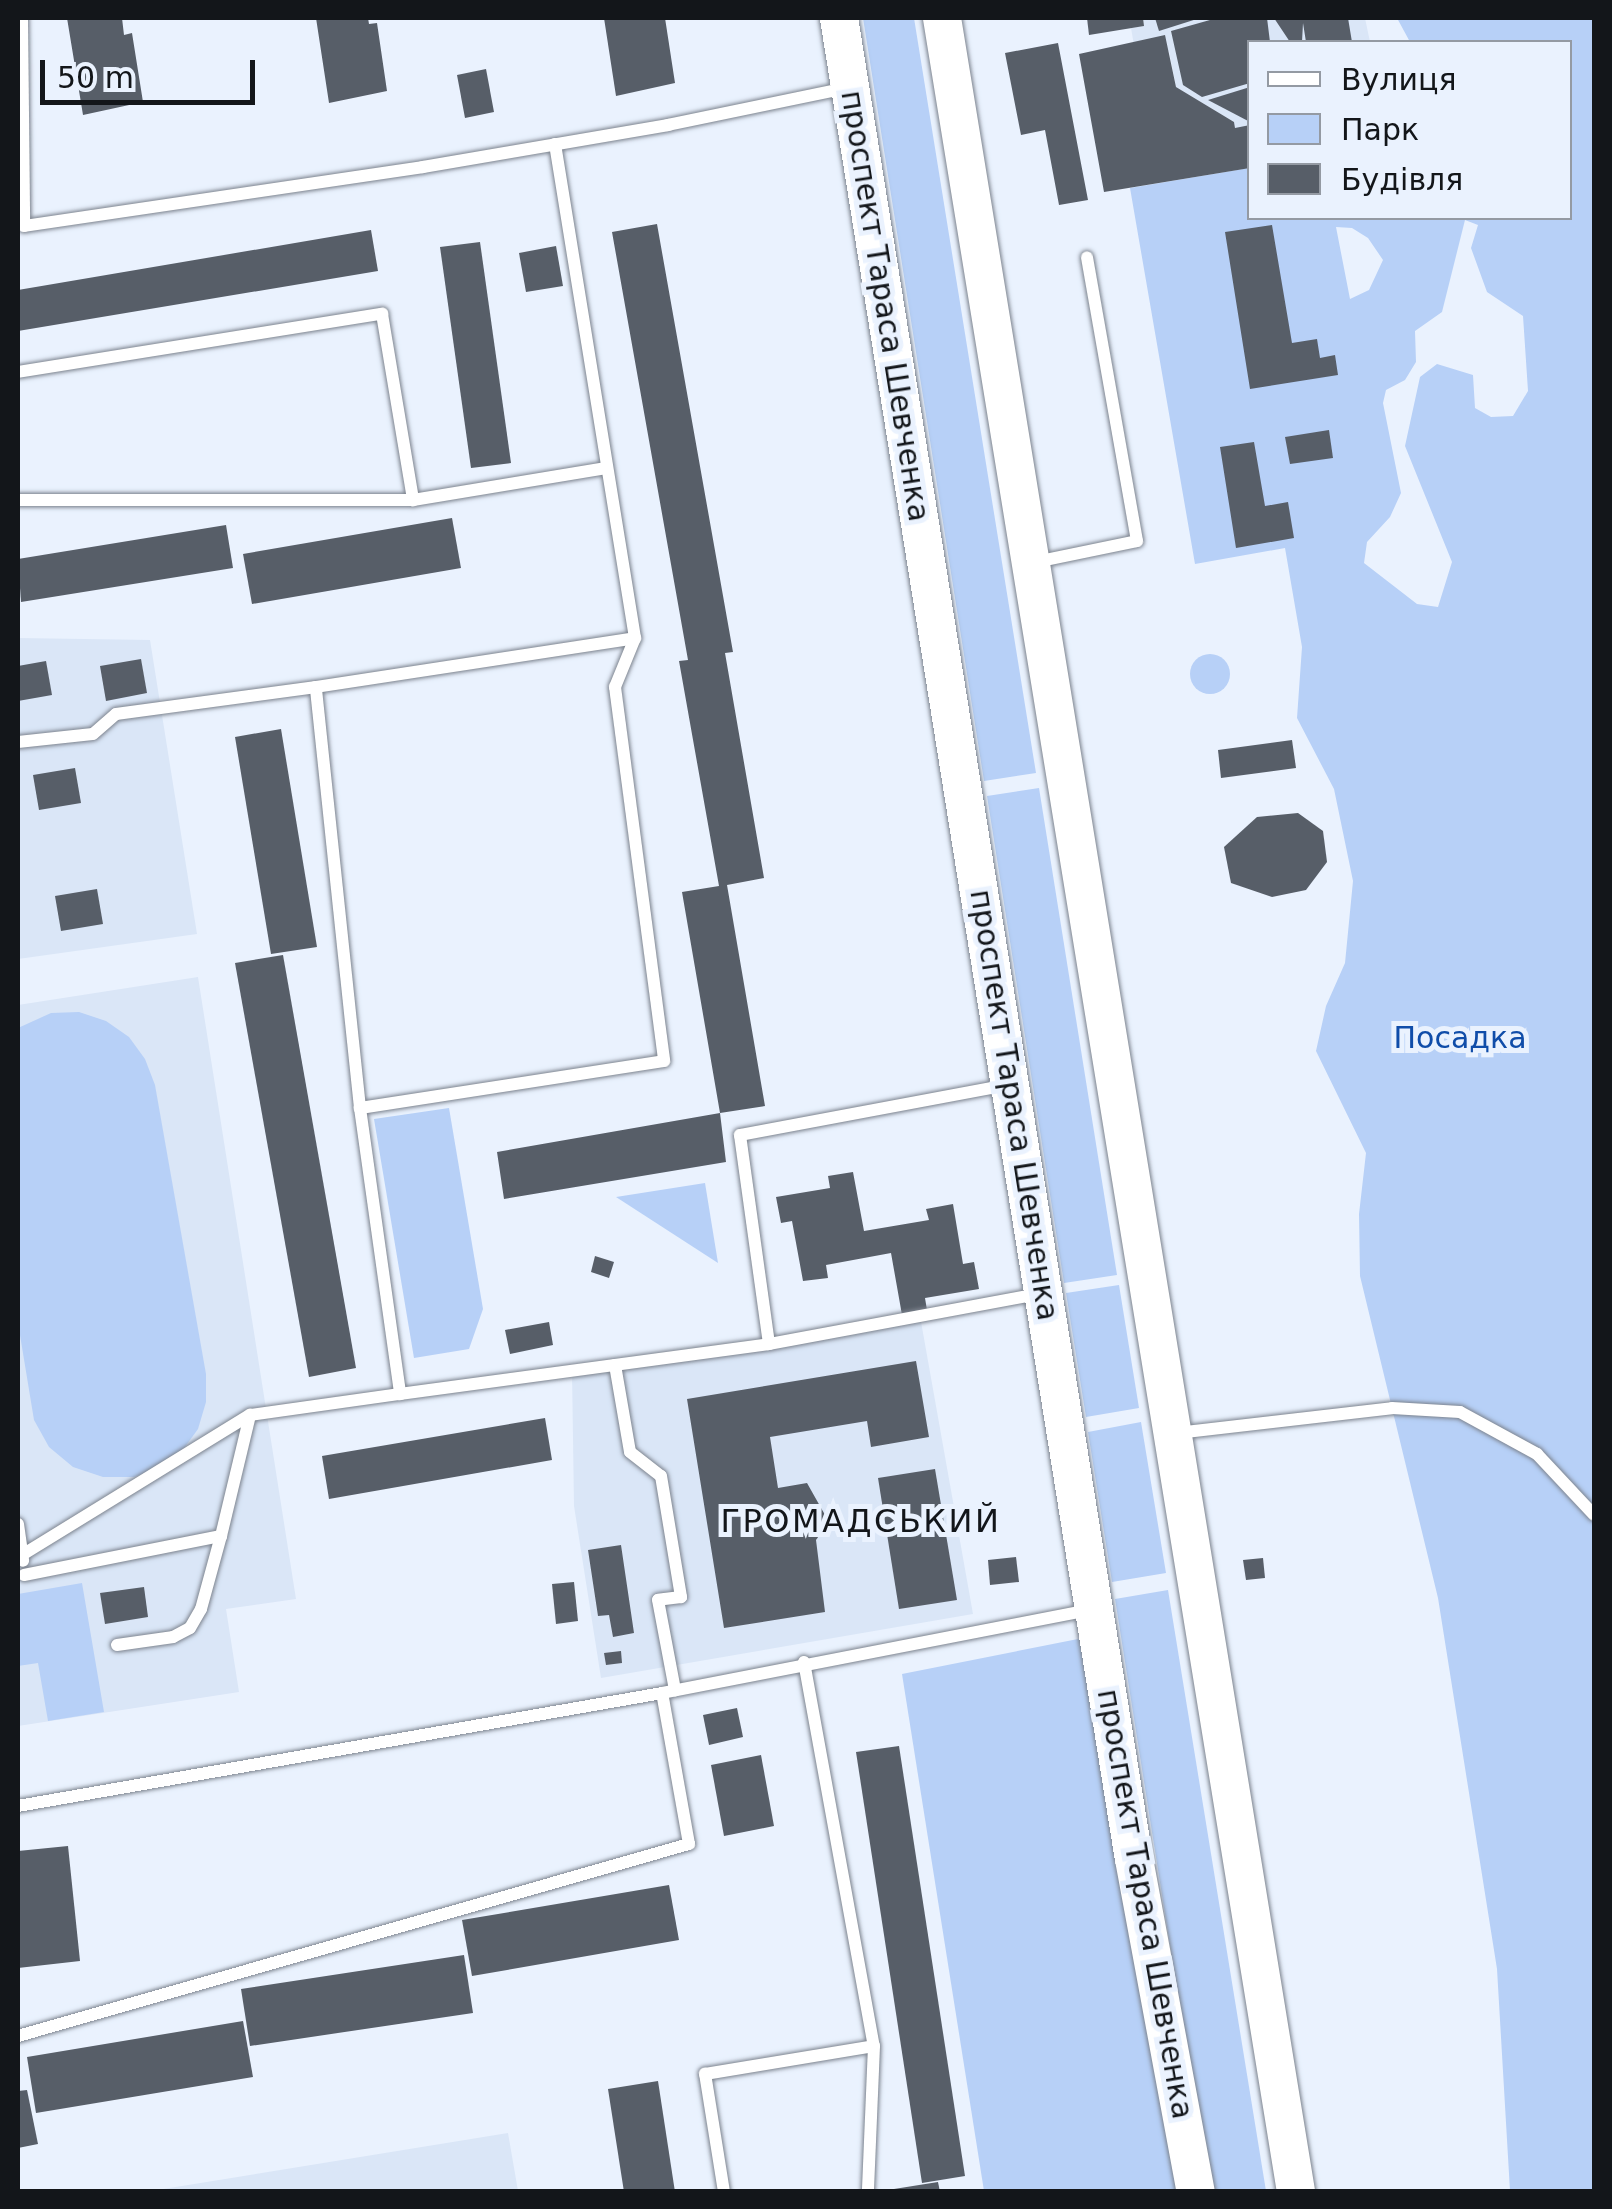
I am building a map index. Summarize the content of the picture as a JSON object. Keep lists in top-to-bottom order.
{
  "streets": {
    "main road": ["проспект Тараса Шевченка"]
  },
  "districts": ["ГРОМАДСЬКИЙ"],
  "parks": ["Посадка"],
  "legend": ["Вулиця", "Парк", "Будівля"],
  "scale_bar": "50 m"
}
